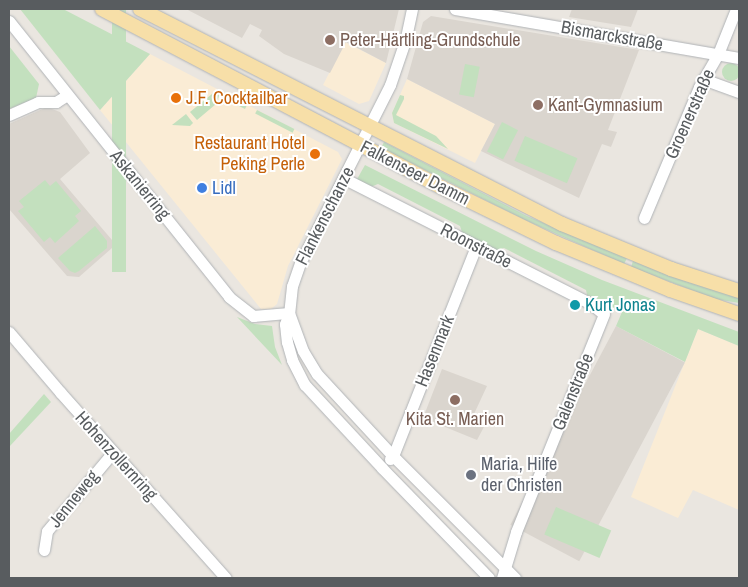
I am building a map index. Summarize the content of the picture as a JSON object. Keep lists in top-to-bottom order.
{
  "streets": {
    "main road": ["Falkenseer Damm"],
    "street": [
      "Bismarckstraße",
      "Groenerstraße",
      "Askanierring",
      "Flankenschanze",
      "Roonstraße",
      "Hasenmark",
      "Galenstraße",
      "Hohenzollernring",
      "Jenneweg"
    ]
  },
  "crossings": [
    ["Bismarckstraße", "Groenerstraße"],
    ["Falkenseer Damm", "Flankenschanze"],
    ["Askanierring", "Flankenschanze"],
    ["Flankenschanze", "Roonstraße"],
    ["Flankenschanze", "Hasenmark"],
    ["Flankenschanze", "Galenstraße"],
    ["Roonstraße", "Hasenmark"],
    ["Roonstraße", "Galenstraße"],
    ["Hohenzollernring", "Jenneweg"]
  ],
  "places": [
    "Peter-Härtling-Grundschule",
    "J.F. Cocktailbar",
    "Kant-Gymnasium",
    "Restaurant Hotel Peking Perle",
    "Lidl",
    "Kurt Jonas",
    "Kita St. Marien",
    "Maria, Hilfe der Christen"
  ]
}
